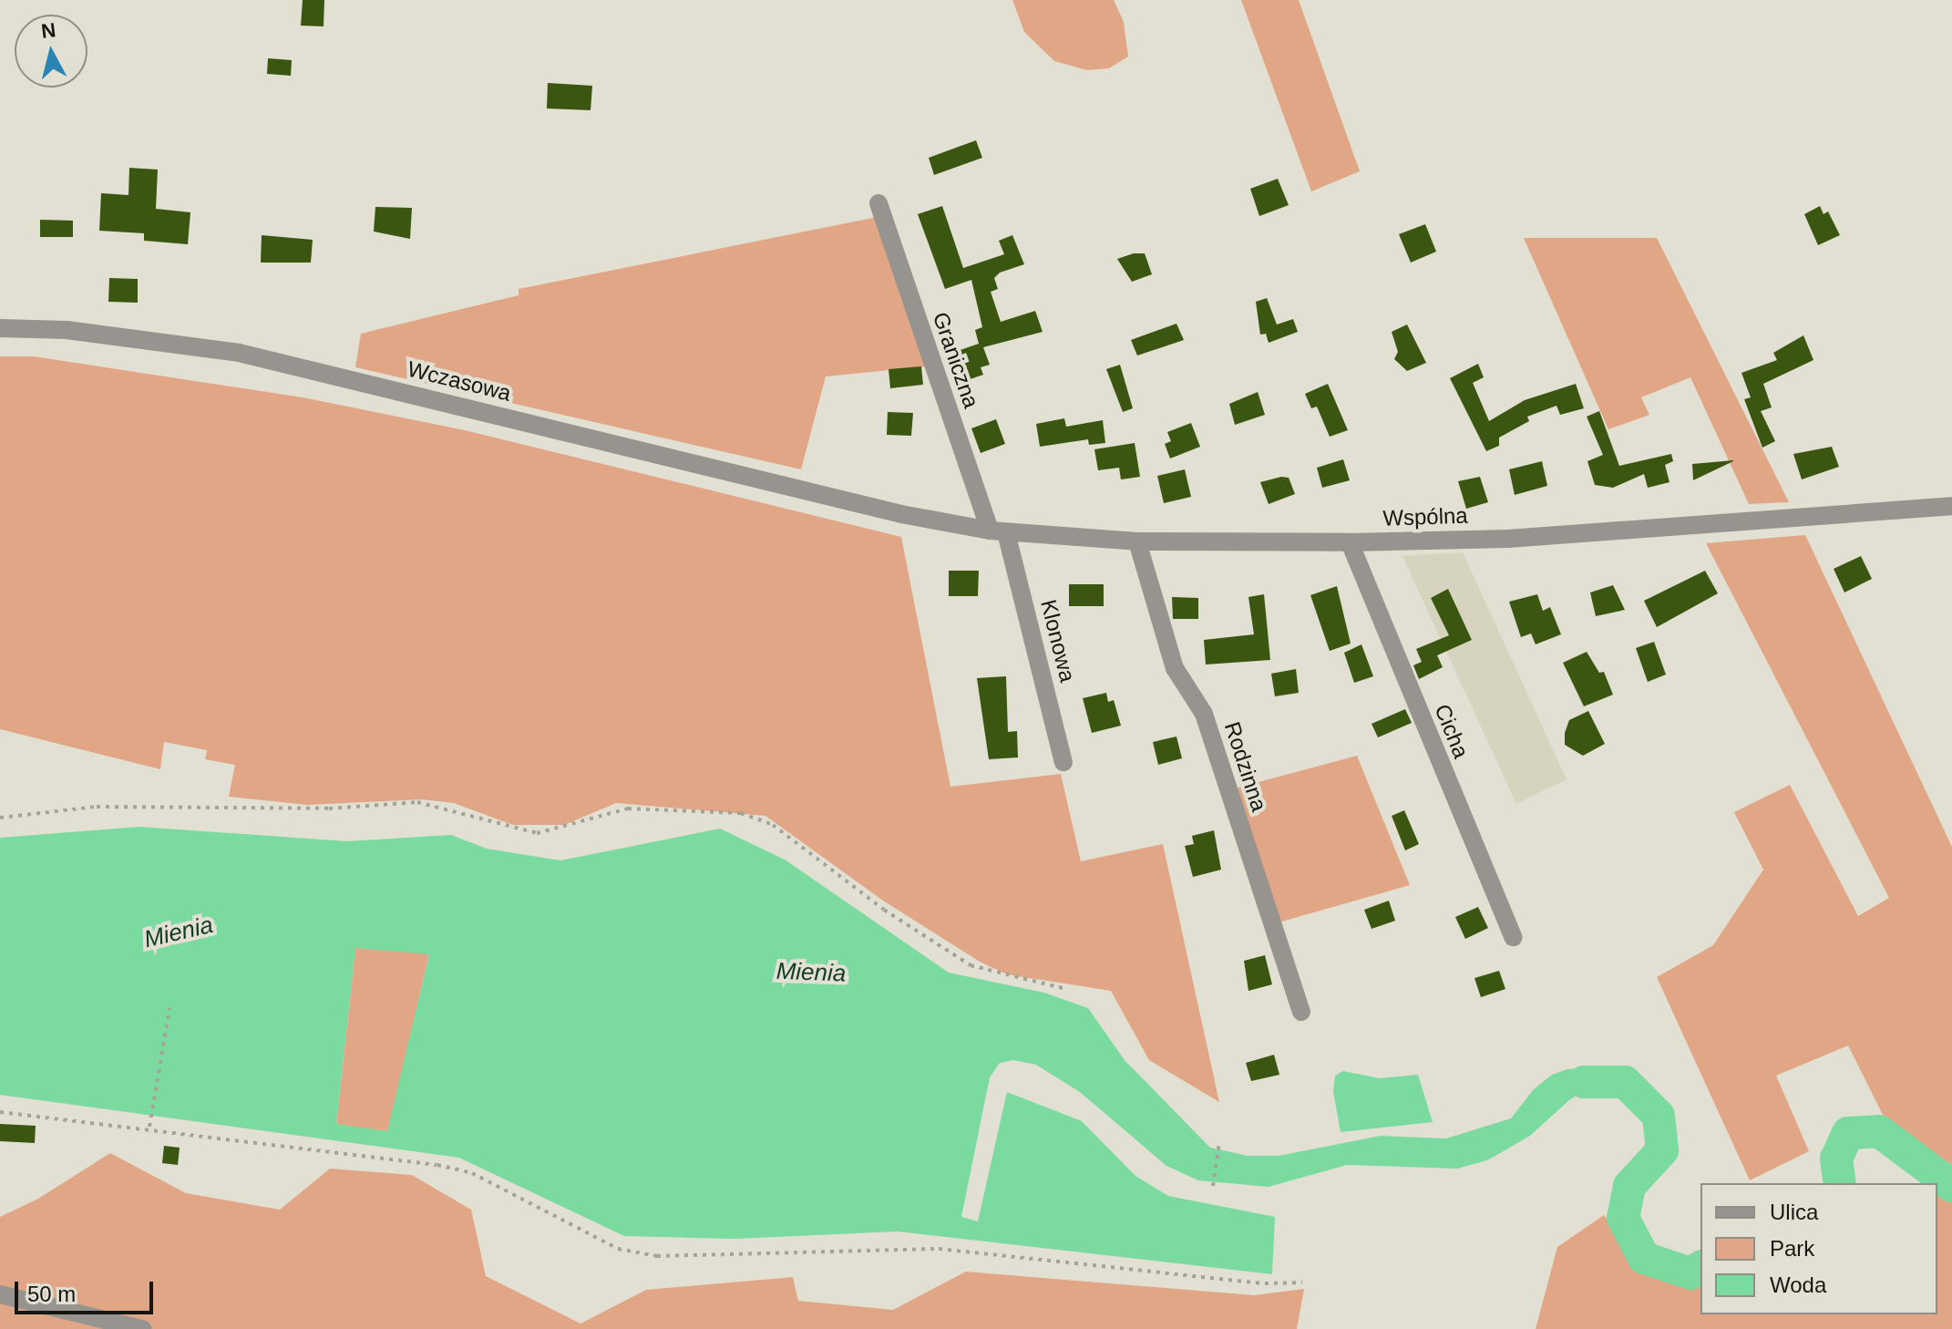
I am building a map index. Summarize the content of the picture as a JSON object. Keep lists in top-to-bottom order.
{
  "streets": {
    "street": [
      "Graniczna",
      "Wczasowa",
      "Wspólna",
      "Klonowa",
      "Cicha",
      "Rodzinna"
    ]
  },
  "crossings": [
    ["Graniczna", "Wspólna"],
    ["Graniczna", "Klonowa"],
    ["Wczasowa", "Wspólna"],
    ["Wspólna", "Klonowa"],
    ["Wspólna", "Cicha"],
    ["Wspólna", "Rodzinna"]
  ],
  "water": ["Mienia"],
  "legend": ["Ulica", "Park", "Woda"],
  "scale_bar": "50 m",
  "north": "top"
}
